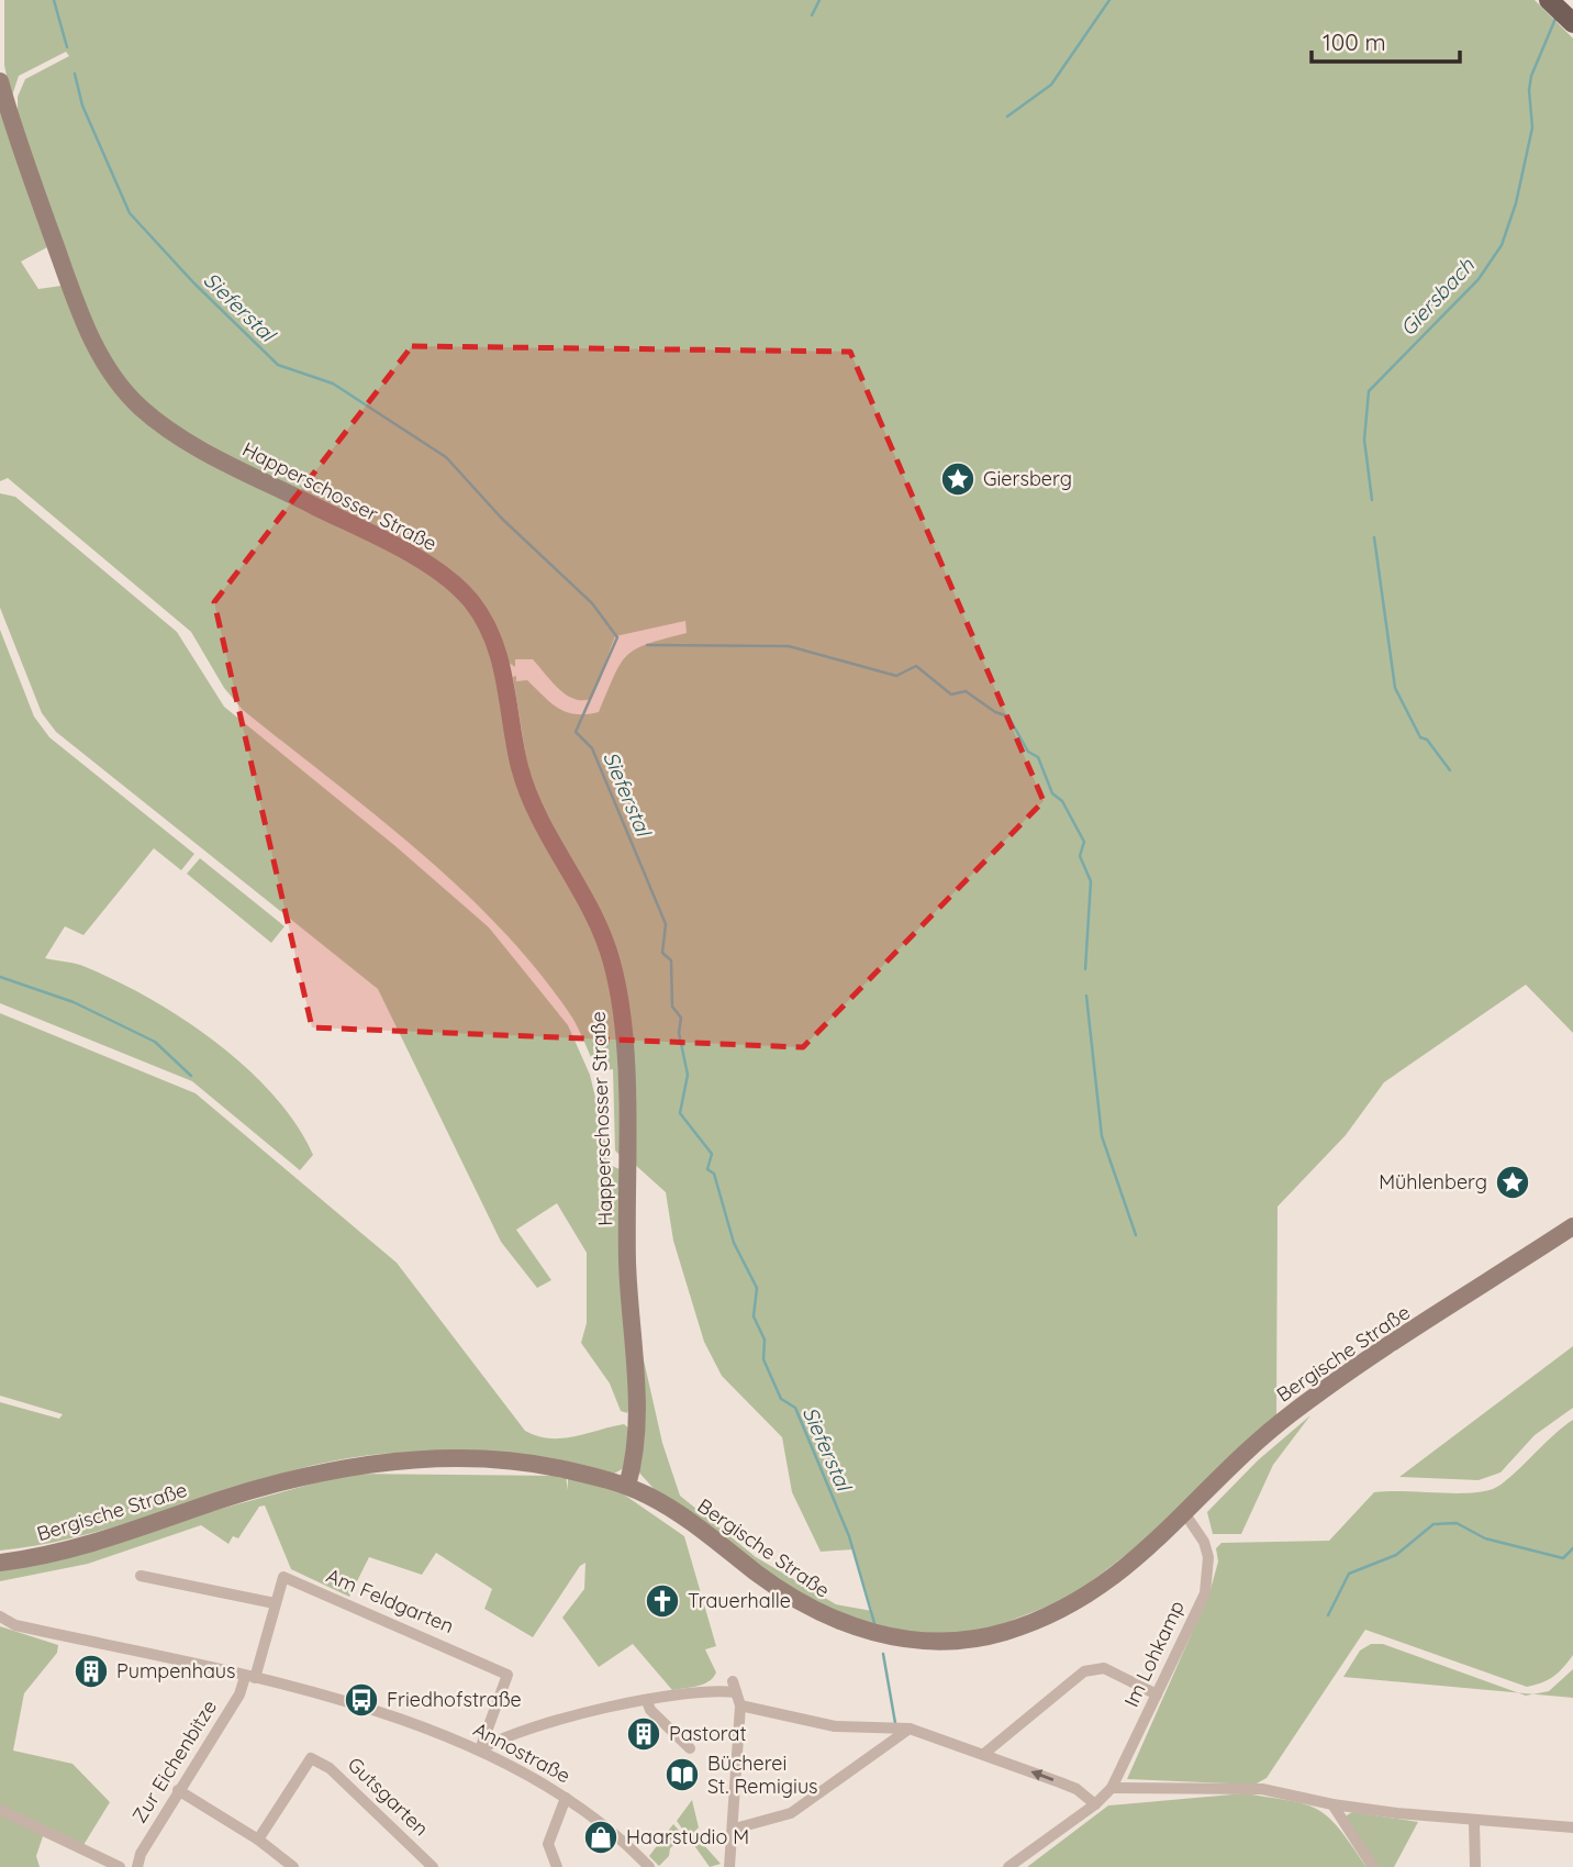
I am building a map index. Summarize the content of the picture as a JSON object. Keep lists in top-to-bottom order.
{
  "streets": {
    "main road": ["Happerschosser Straße", "Bergische Straße"],
    "street": [
      "Am Feldgarten",
      "Im Lohkamp",
      "Annostraße",
      "Zur Eichenbitze",
      "Gutsgarten"
    ]
  },
  "crossings": [
    ["Happerschosser Straße", "Bergische Straße"],
    ["Bergische Straße", "Im Lohkamp"],
    ["Am Feldgarten", "Annostraße"],
    ["Am Feldgarten", "Zur Eichenbitze"],
    ["Annostraße", "Zur Eichenbitze"]
  ],
  "water": ["Giersbach", "Sieferstal"],
  "places": {
    "place": ["Giersberg", "Mühlenberg"],
    "church": ["Trauerhalle"],
    "building": ["Pumpenhaus", "Pastorat"],
    "bus stop": ["Friedhofstraße"],
    "library": ["Bücherei St. Remigius"],
    "shop": ["Haarstudio M"]
  },
  "scale_bar": "100 m"
}
